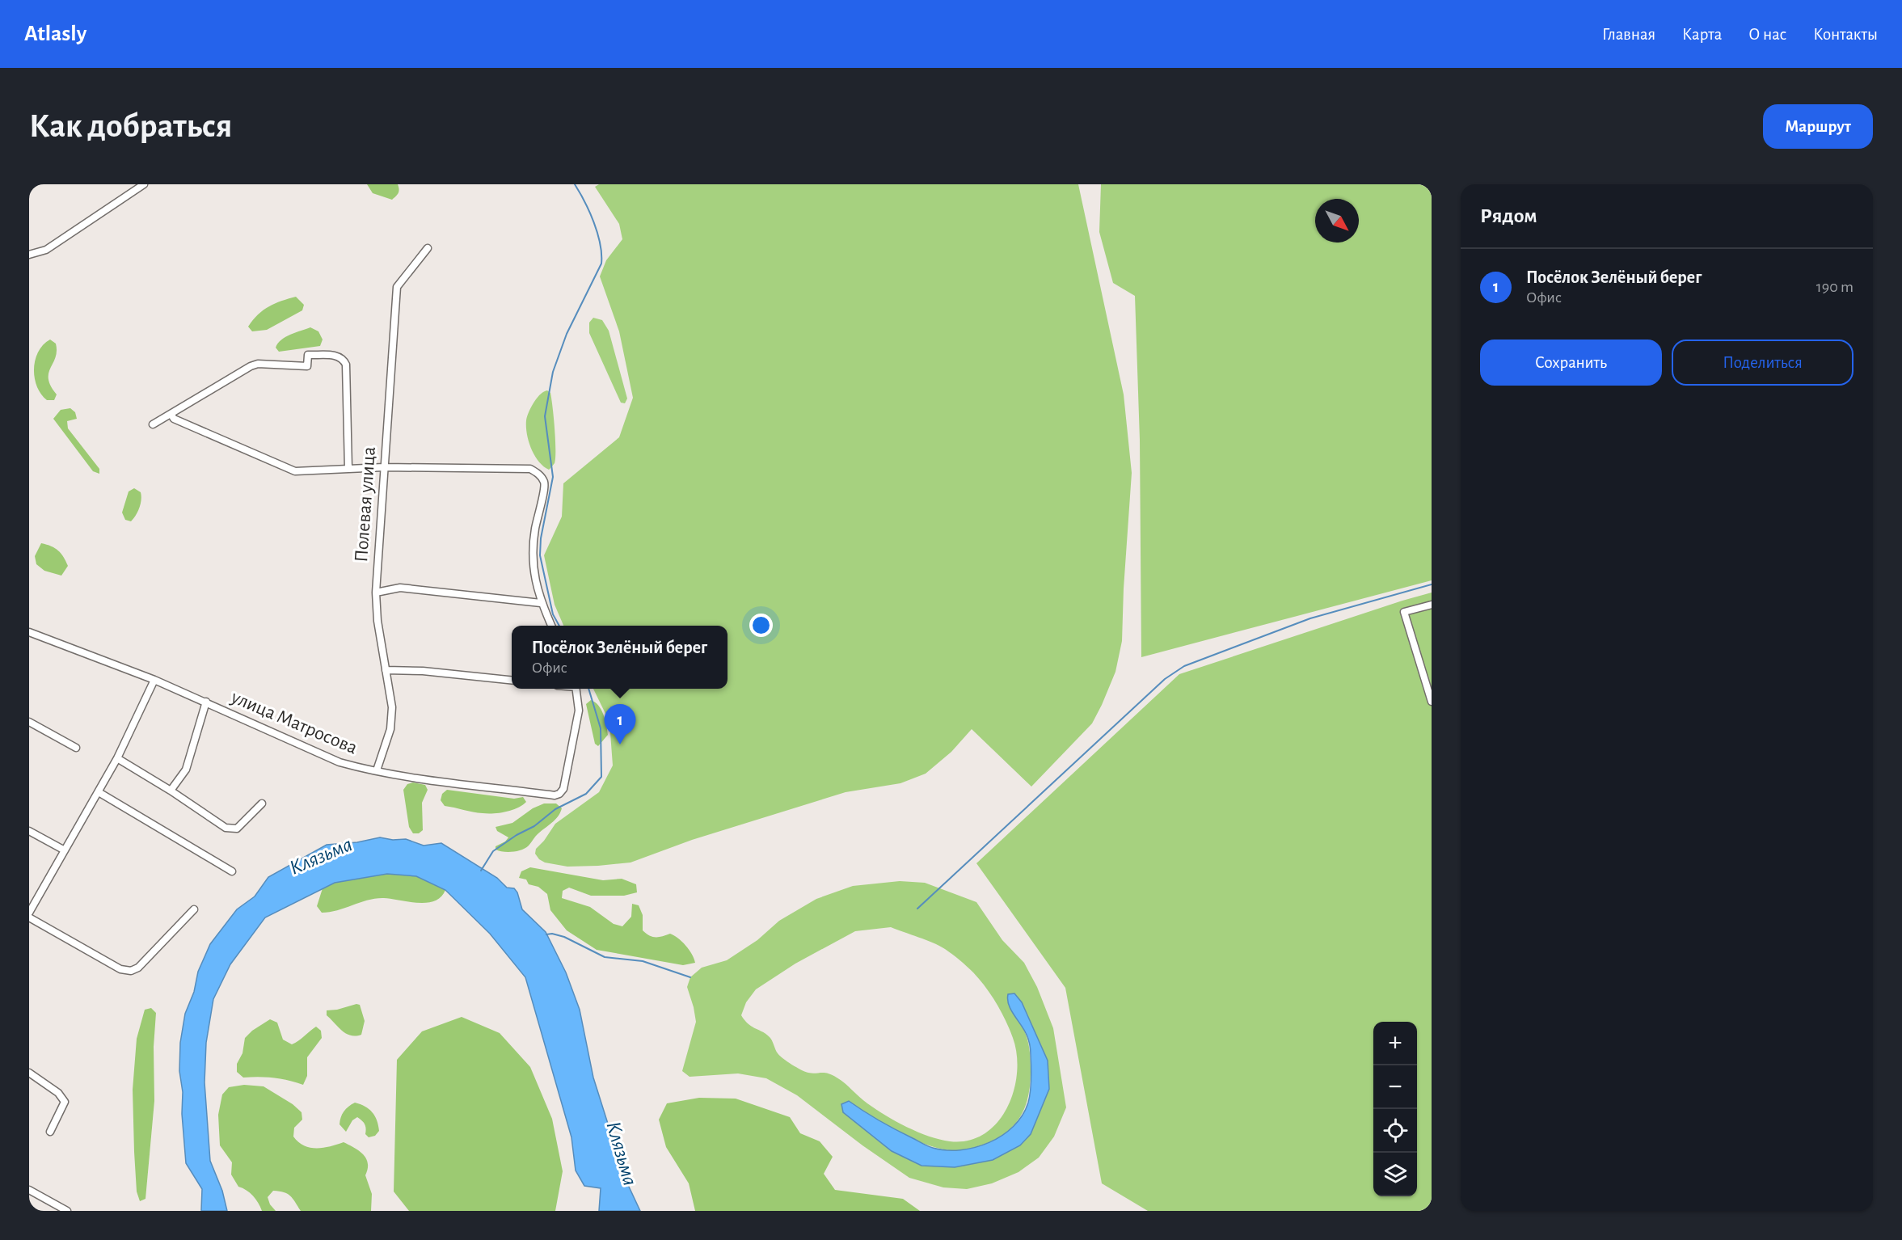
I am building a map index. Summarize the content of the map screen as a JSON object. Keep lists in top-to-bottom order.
{
  "streets": {
    "street": ["Полевая улица", "улица Матросова"]
  },
  "crossings": [
    ["Полевая улица", "улица Матросова"]
  ],
  "water": ["Клязьма"],
  "north": "bottom right",
  "page": {
    "header": "Atlasly",
    "nav": [
      "Главная",
      "Карта",
      "О нас",
      "Контакты"
    ],
    "buttons": [
      "Маршрут",
      ["Сохранить", "Поделиться"]
    ],
    "title": "Как добраться",
    "heading": "Рядом",
    "list": [
      {
        "mark": "1",
        "name": "Посёлок Зелёный берег",
        "note": "Офис",
        "value": "190 m"
      }
    ],
    "popup": ["Посёлок Зелёный берег", "Офис"],
    "pins": "1",
    "map_buttons": ["+", "−"]
  }
}
